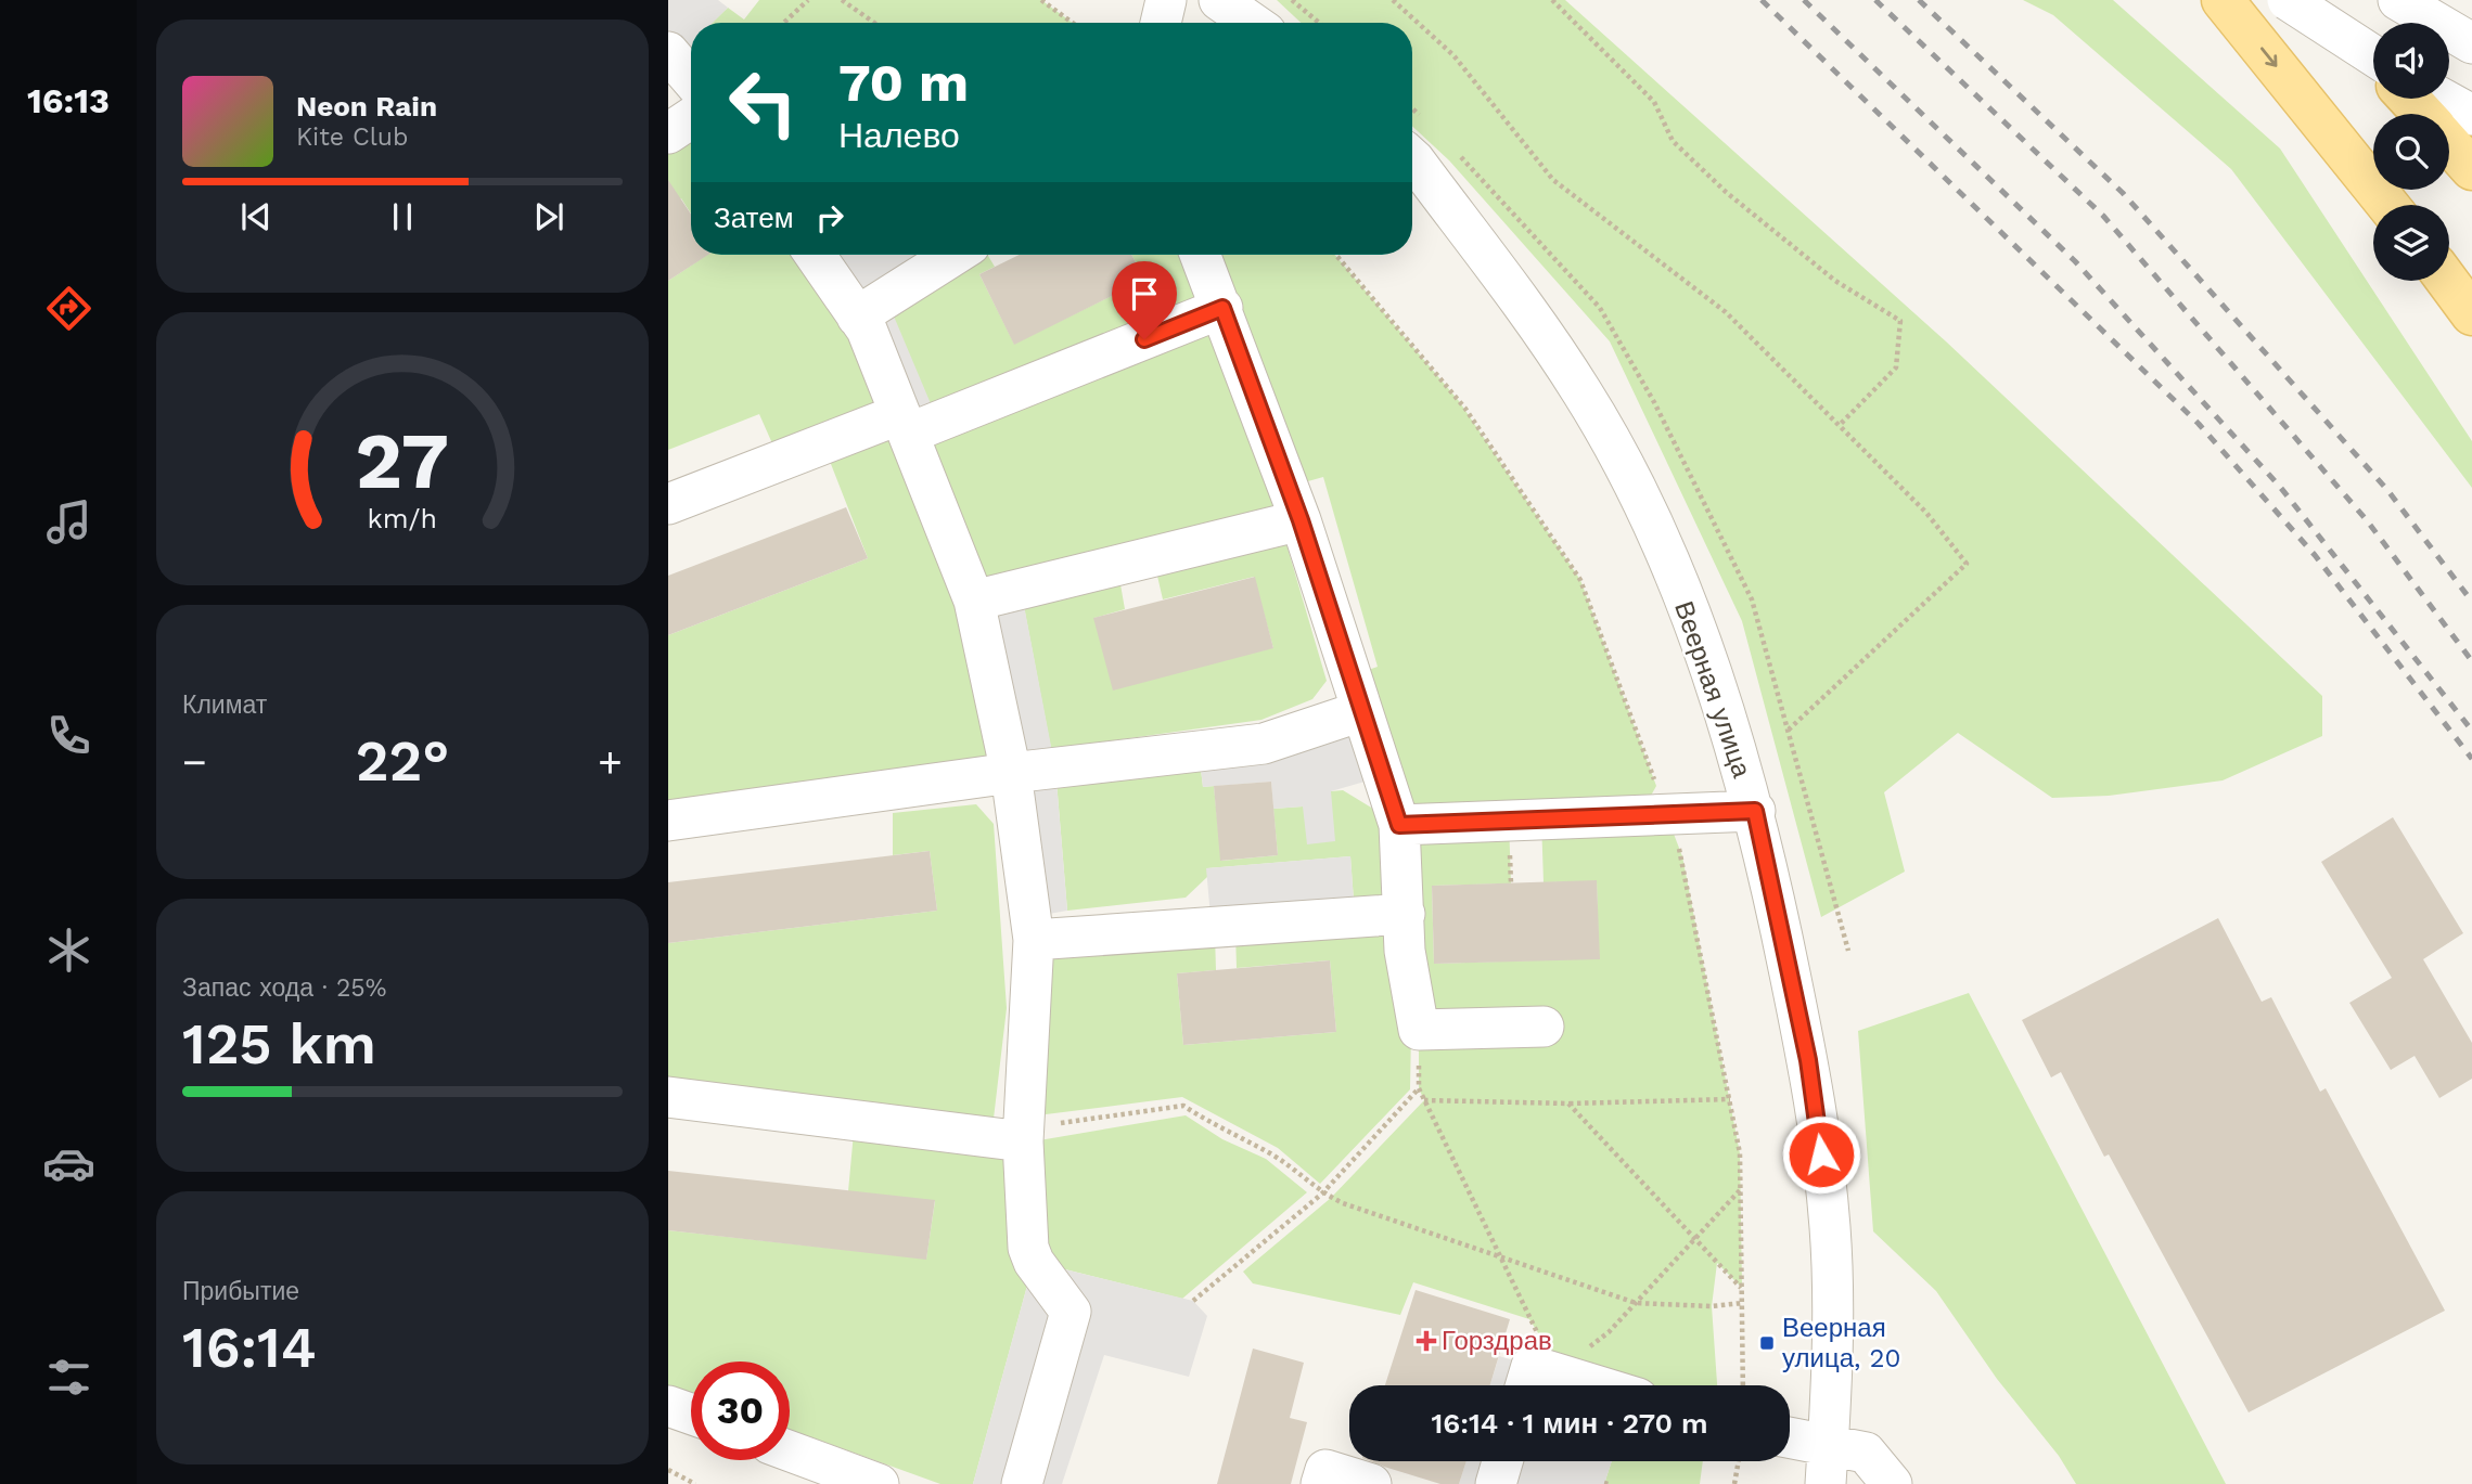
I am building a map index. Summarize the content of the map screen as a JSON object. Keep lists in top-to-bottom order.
{
  "streets": {
    "street": ["Веерная улица"]
  },
  "places": {
    "health": ["Горздрав"],
    "transit": ["Веерная улица, 20"]
  },
  "page": {
    "tabs": "16:13",
    "turn": ["70 m", "Налево"],
    "song": ["Neon Rain", "Kite Club"],
    "then": "Затем",
    "tile": [
      "Климат",
      ["Запас хода · 25%", "125 km"],
      ["Прибытие", "16:14"]
    ],
    "heat": ["−", "22°", "+"],
    "limit": "30",
    "trip": "16:14 · 1 мин · 270 m",
    "gauge": ["27", "km/h"]
  }
}
